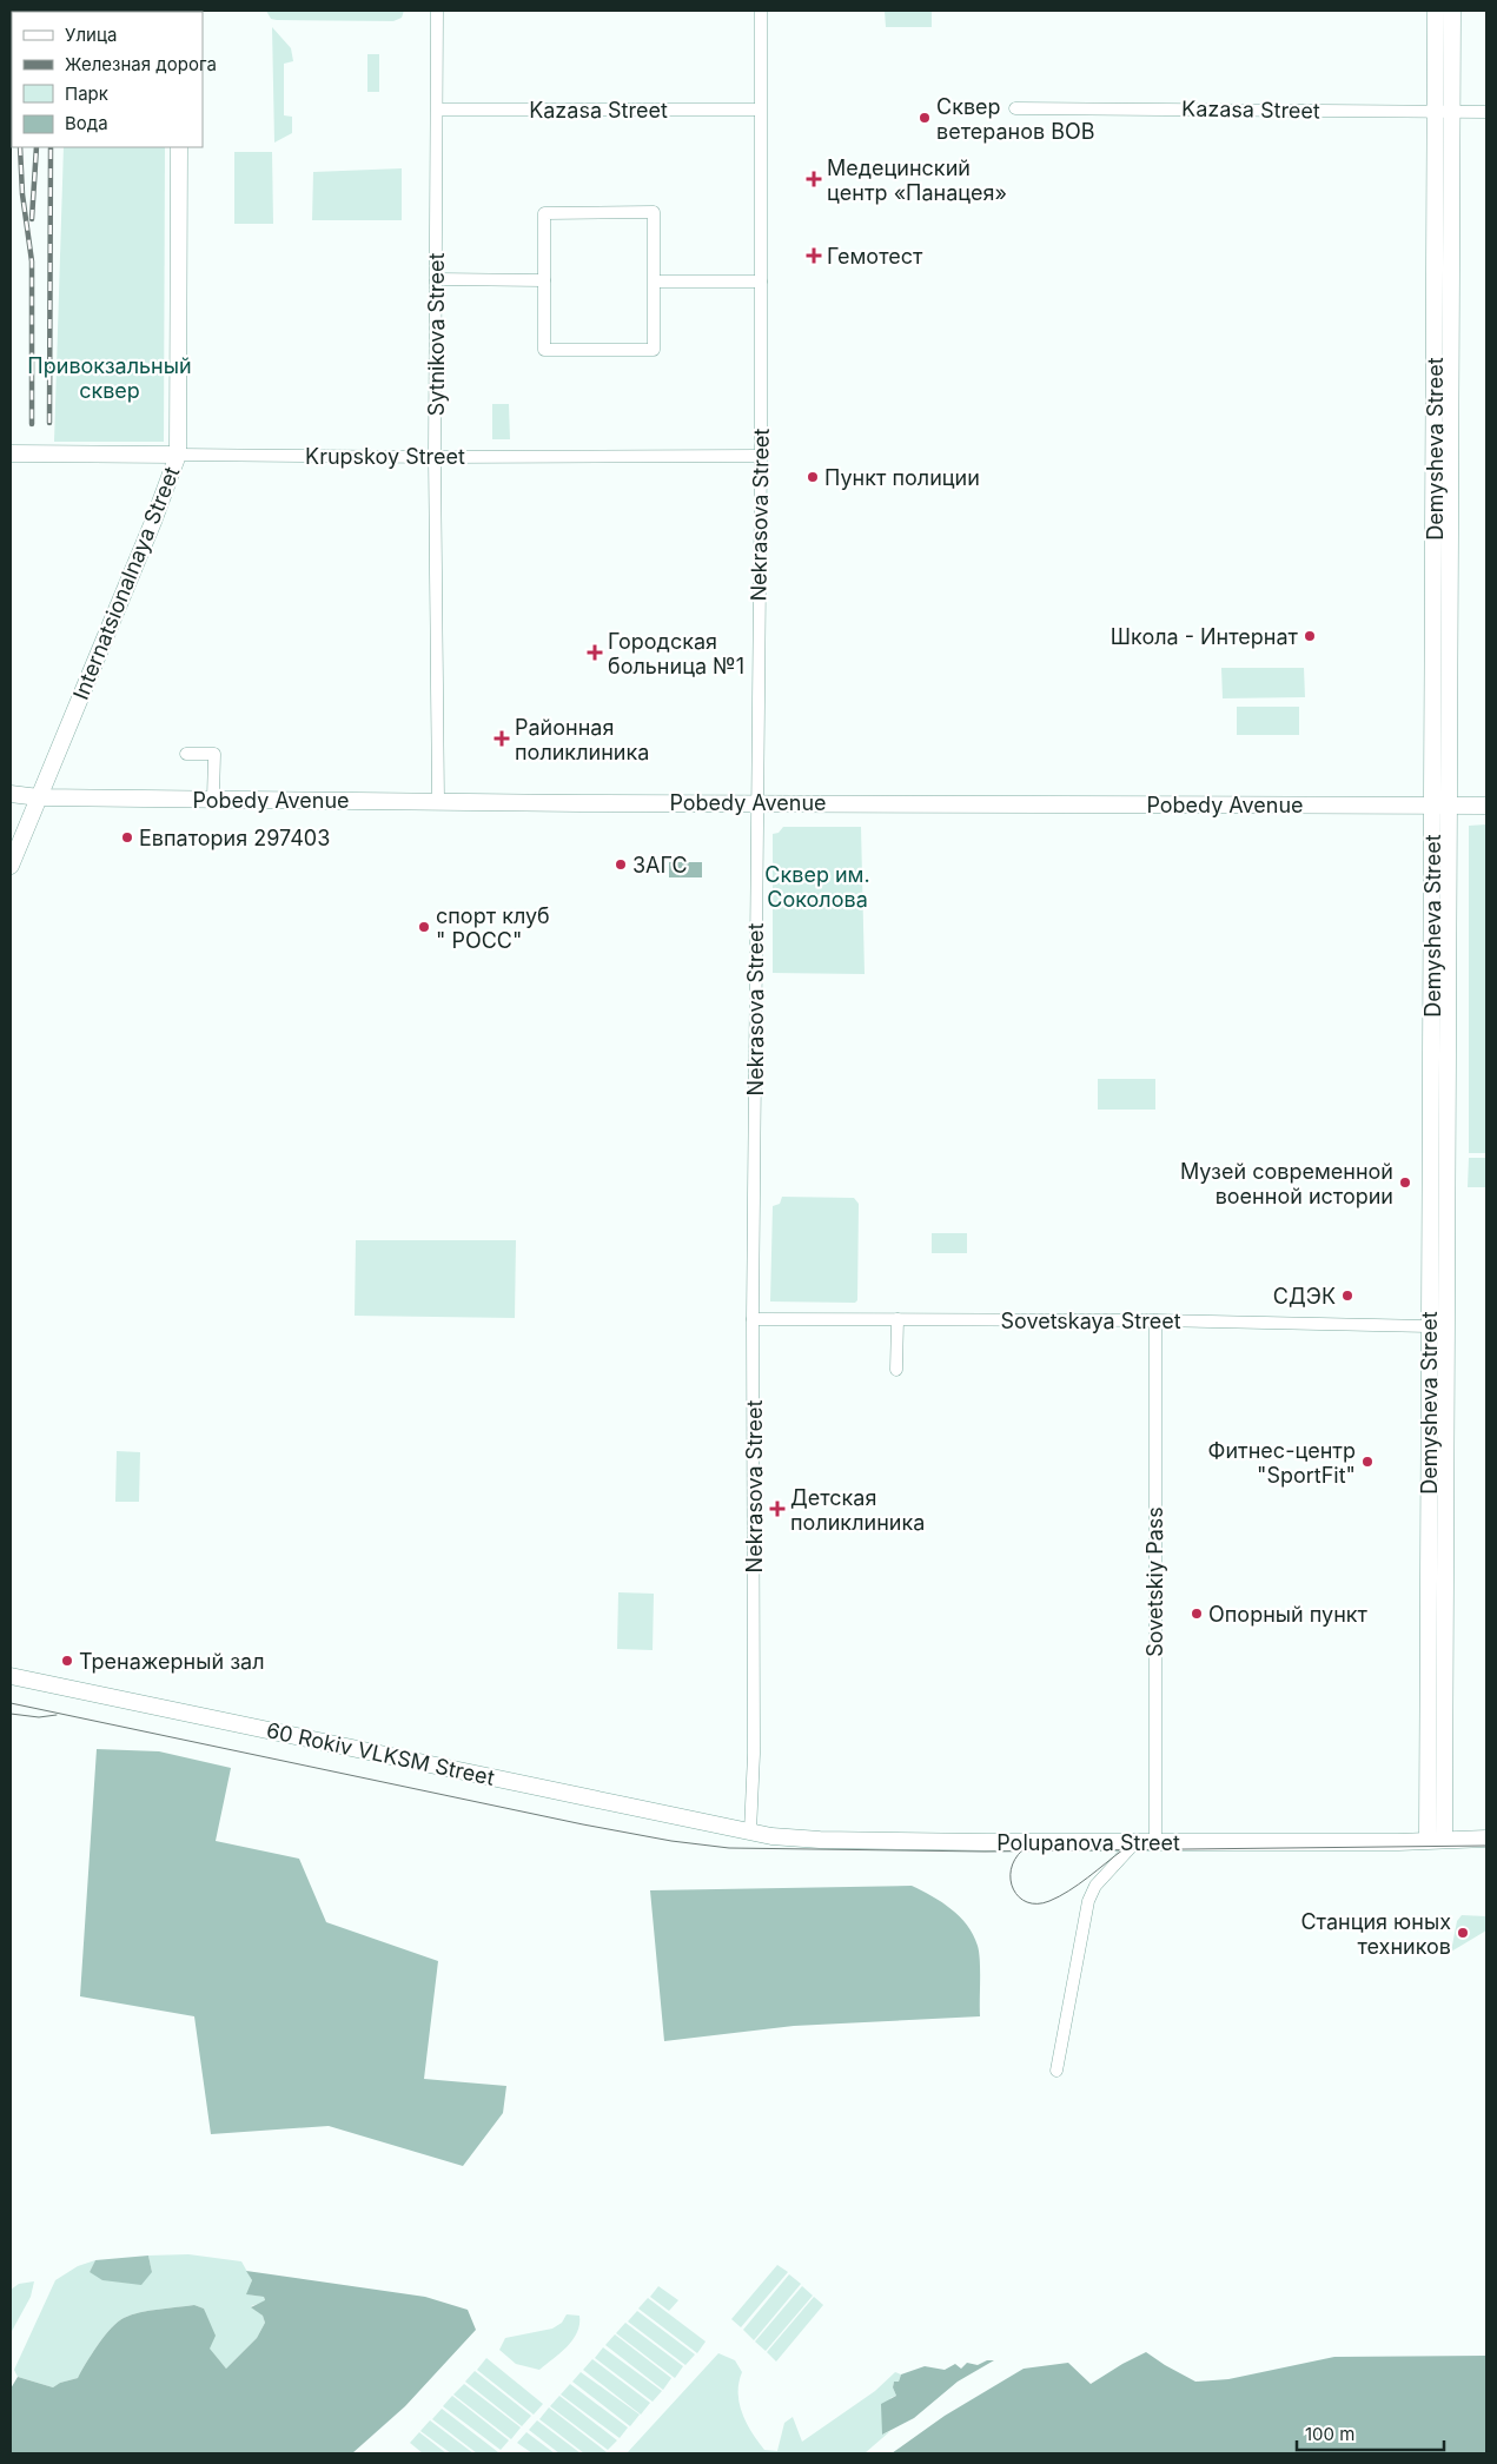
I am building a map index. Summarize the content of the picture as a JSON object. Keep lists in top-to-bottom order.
{
  "streets": {
    "street": [
      "Kazasa Street",
      "Sytnikova Street",
      "Demysheva Street",
      "Krupskoy Street",
      "Nekrasova Street",
      "Internatsionalnaya Street",
      "Pobedy Avenue",
      "Sovetskaya Street",
      "Sovetskiy Pass",
      "60 Rokiv VLKSM Street",
      "Polupanova Street"
    ]
  },
  "crossings": [
    ["Kazasa Street", "Sytnikova Street"],
    ["Kazasa Street", "Demysheva Street"],
    ["Kazasa Street", "Nekrasova Street"],
    ["Sytnikova Street", "Krupskoy Street"],
    ["Sytnikova Street", "Pobedy Avenue"],
    ["Demysheva Street", "Pobedy Avenue"],
    ["Demysheva Street", "Sovetskaya Street"],
    ["Demysheva Street", "Polupanova Street"],
    ["Krupskoy Street", "Nekrasova Street"],
    ["Krupskoy Street", "Internatsionalnaya Street"],
    ["Nekrasova Street", "Pobedy Avenue"],
    ["Nekrasova Street", "Sovetskaya Street"],
    ["Nekrasova Street", "60 Rokiv VLKSM Street"],
    ["Nekrasova Street", "Polupanova Street"],
    ["Internatsionalnaya Street", "Pobedy Avenue"],
    ["Sovetskaya Street", "Sovetskiy Pass"],
    ["Sovetskiy Pass", "Polupanova Street"],
    ["60 Rokiv VLKSM Street", "Polupanova Street"]
  ],
  "parks": ["Привокзальный сквер", "Сквер им. Соколова"],
  "places": {
    "other": [
      "Сквер ветеранов ВОВ",
      "Пункт полиции",
      "Школа - Интернат",
      "Евпатория 297403",
      "ЗАГС",
      "спорт клуб \" РОСС\"",
      "Музей современной военной истории",
      "СДЭК",
      "Фитнес-центр \"SportFit\"",
      "Опорный пункт",
      "Тренажерный зал",
      "Станция юных техников"
    ],
    "health": [
      "Медецинский центр «Панацея»",
      "Гемотест",
      "Городская больница №1",
      "Районная поликлиника",
      "Детская поликлиника"
    ]
  },
  "legend": [
    "Улица",
    "Железная дорога",
    "Парк",
    "Вода"
  ],
  "scale_bar": "100 m"
}
